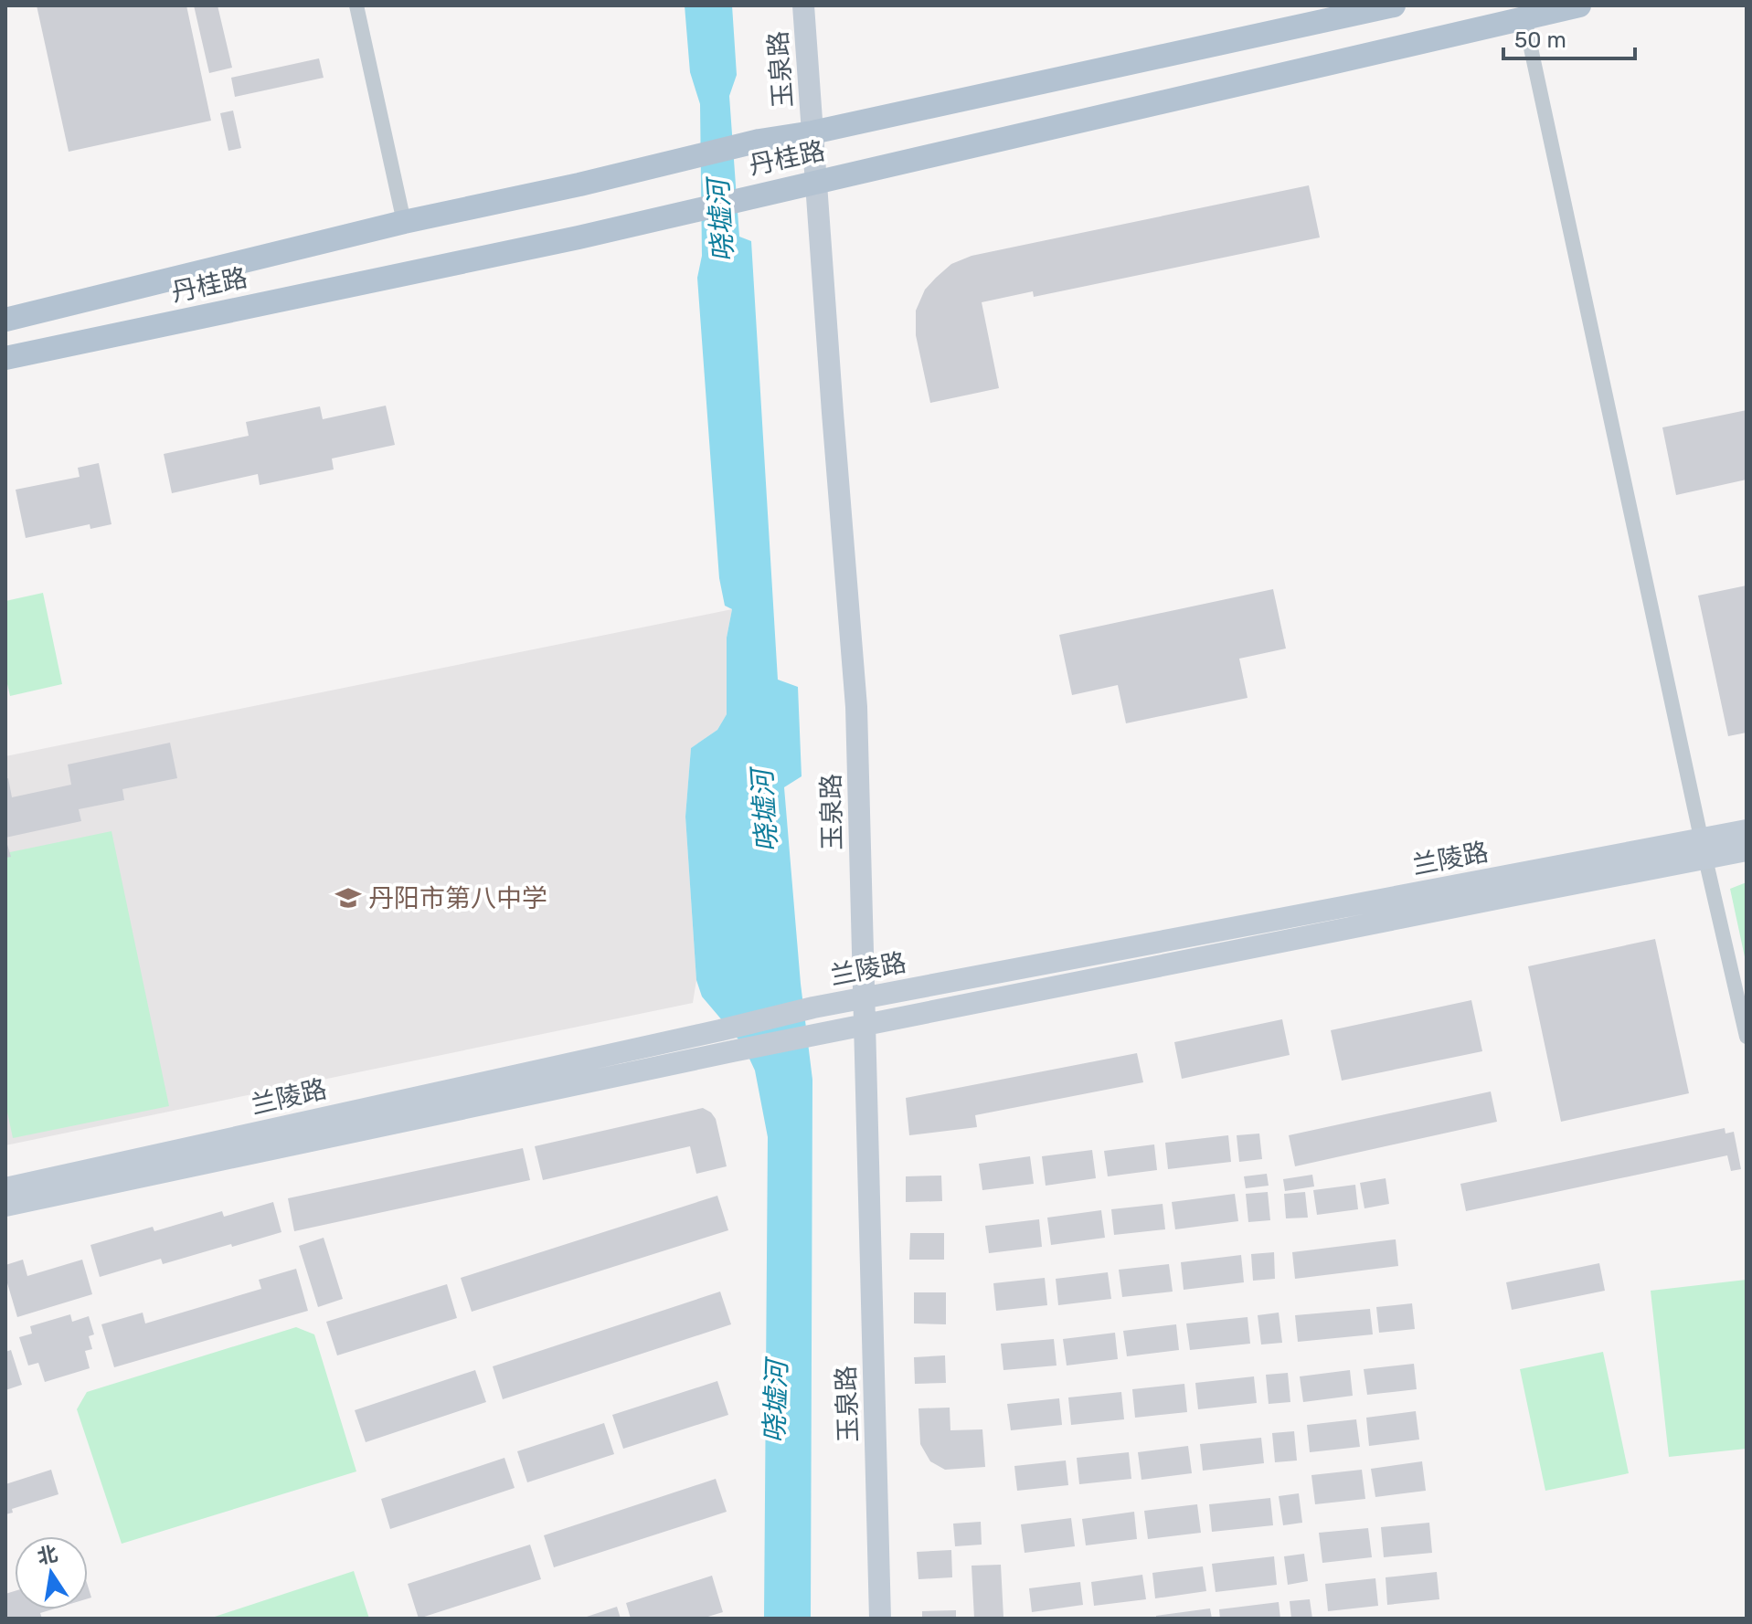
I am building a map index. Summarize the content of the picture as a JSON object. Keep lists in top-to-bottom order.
{
  "streets": {
    "main road": ["丹桂路"],
    "street": ["玉泉路", "兰陵路"]
  },
  "crossings": [
    ["玉泉路", "丹桂路"],
    ["玉泉路", "兰陵路"]
  ],
  "water": ["哓墟河"],
  "places": {
    "school or university": ["丹阳市第八中学"]
  },
  "scale_bar": "50 m",
  "north": "top"
}
